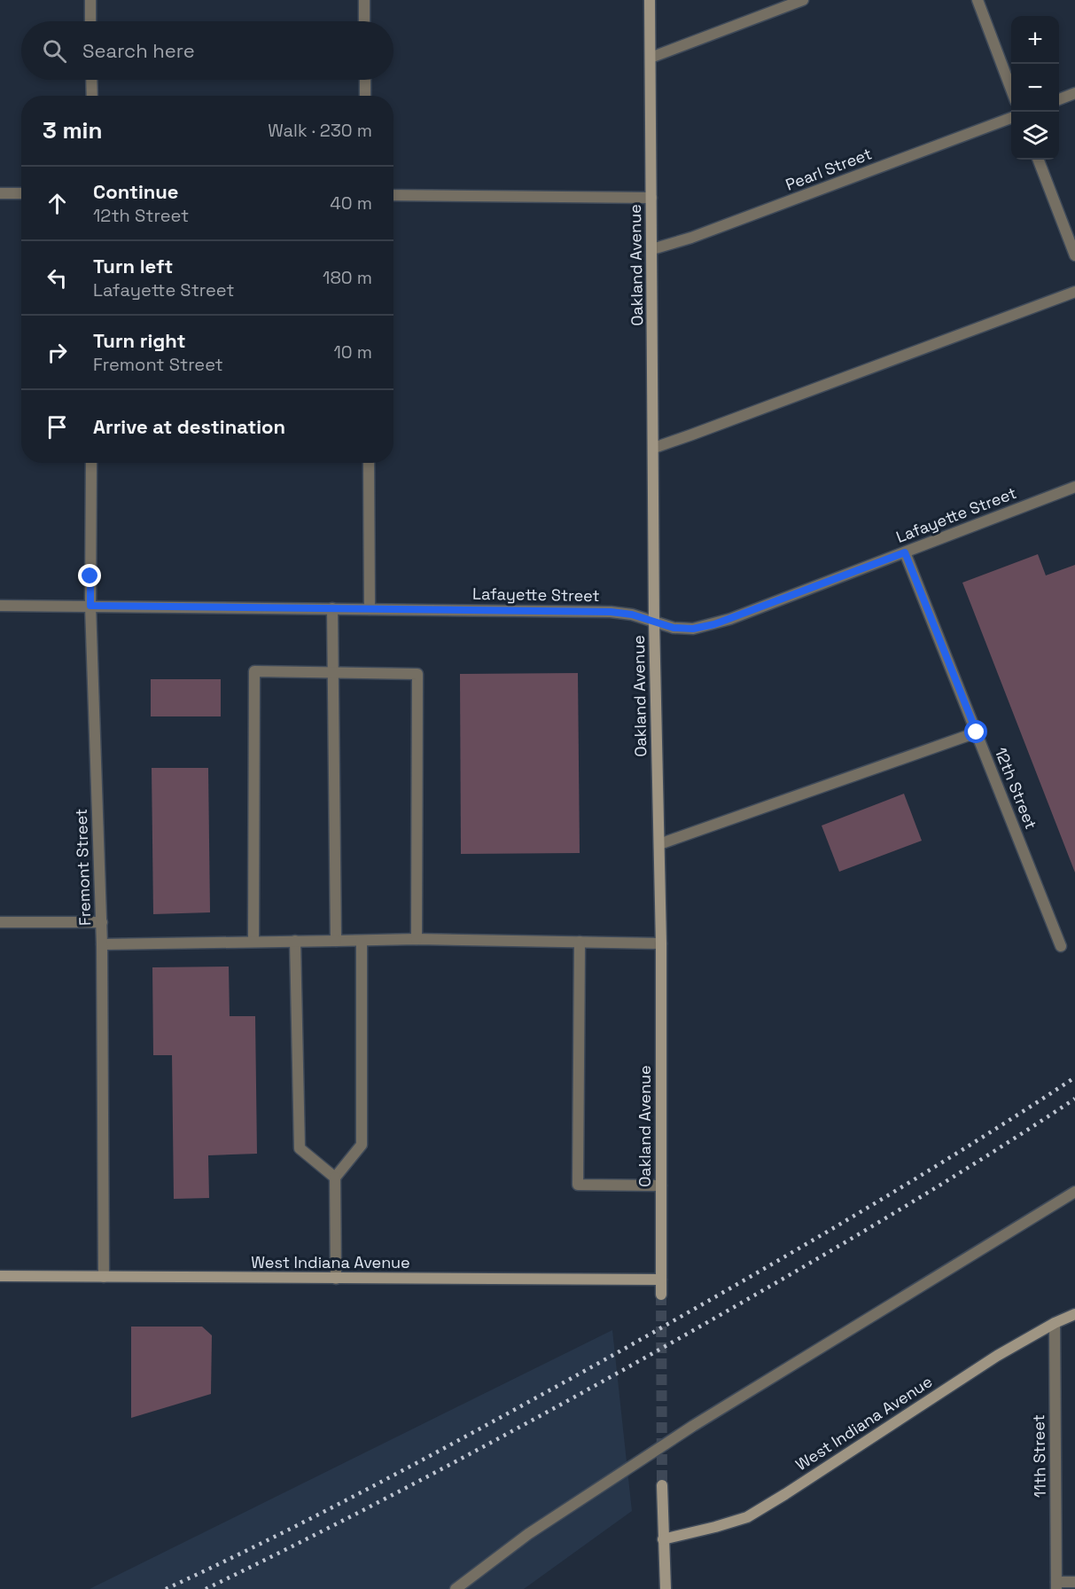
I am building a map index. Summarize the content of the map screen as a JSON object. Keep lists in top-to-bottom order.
{
  "streets": {
    "street": [
      "Pearl Street",
      "Oakland Avenue",
      "Lafayette Street",
      "12th Street",
      "Fremont Street",
      "West Indiana Avenue",
      "11th Street"
    ]
  },
  "crossings": [
    ["Pearl Street", "Oakland Avenue"],
    ["Oakland Avenue", "Lafayette Street"],
    ["Oakland Avenue", "West Indiana Avenue"],
    ["Lafayette Street", "12th Street"],
    ["Lafayette Street", "Fremont Street"],
    ["Fremont Street", "West Indiana Avenue"],
    ["West Indiana Avenue", "11th Street"]
  ],
  "page": {
    "map_buttons": ["+", "−"],
    "search": "Search here",
    "heading": ["3 min", "Walk · 230 m"],
    "list": [
      ["Continue", "12th Street", "40 m"],
      ["Turn left", "Lafayette Street", "180 m"],
      ["Turn right", "Fremont Street", "10 m"],
      "Arrive at destination"
    ]
  }
}
